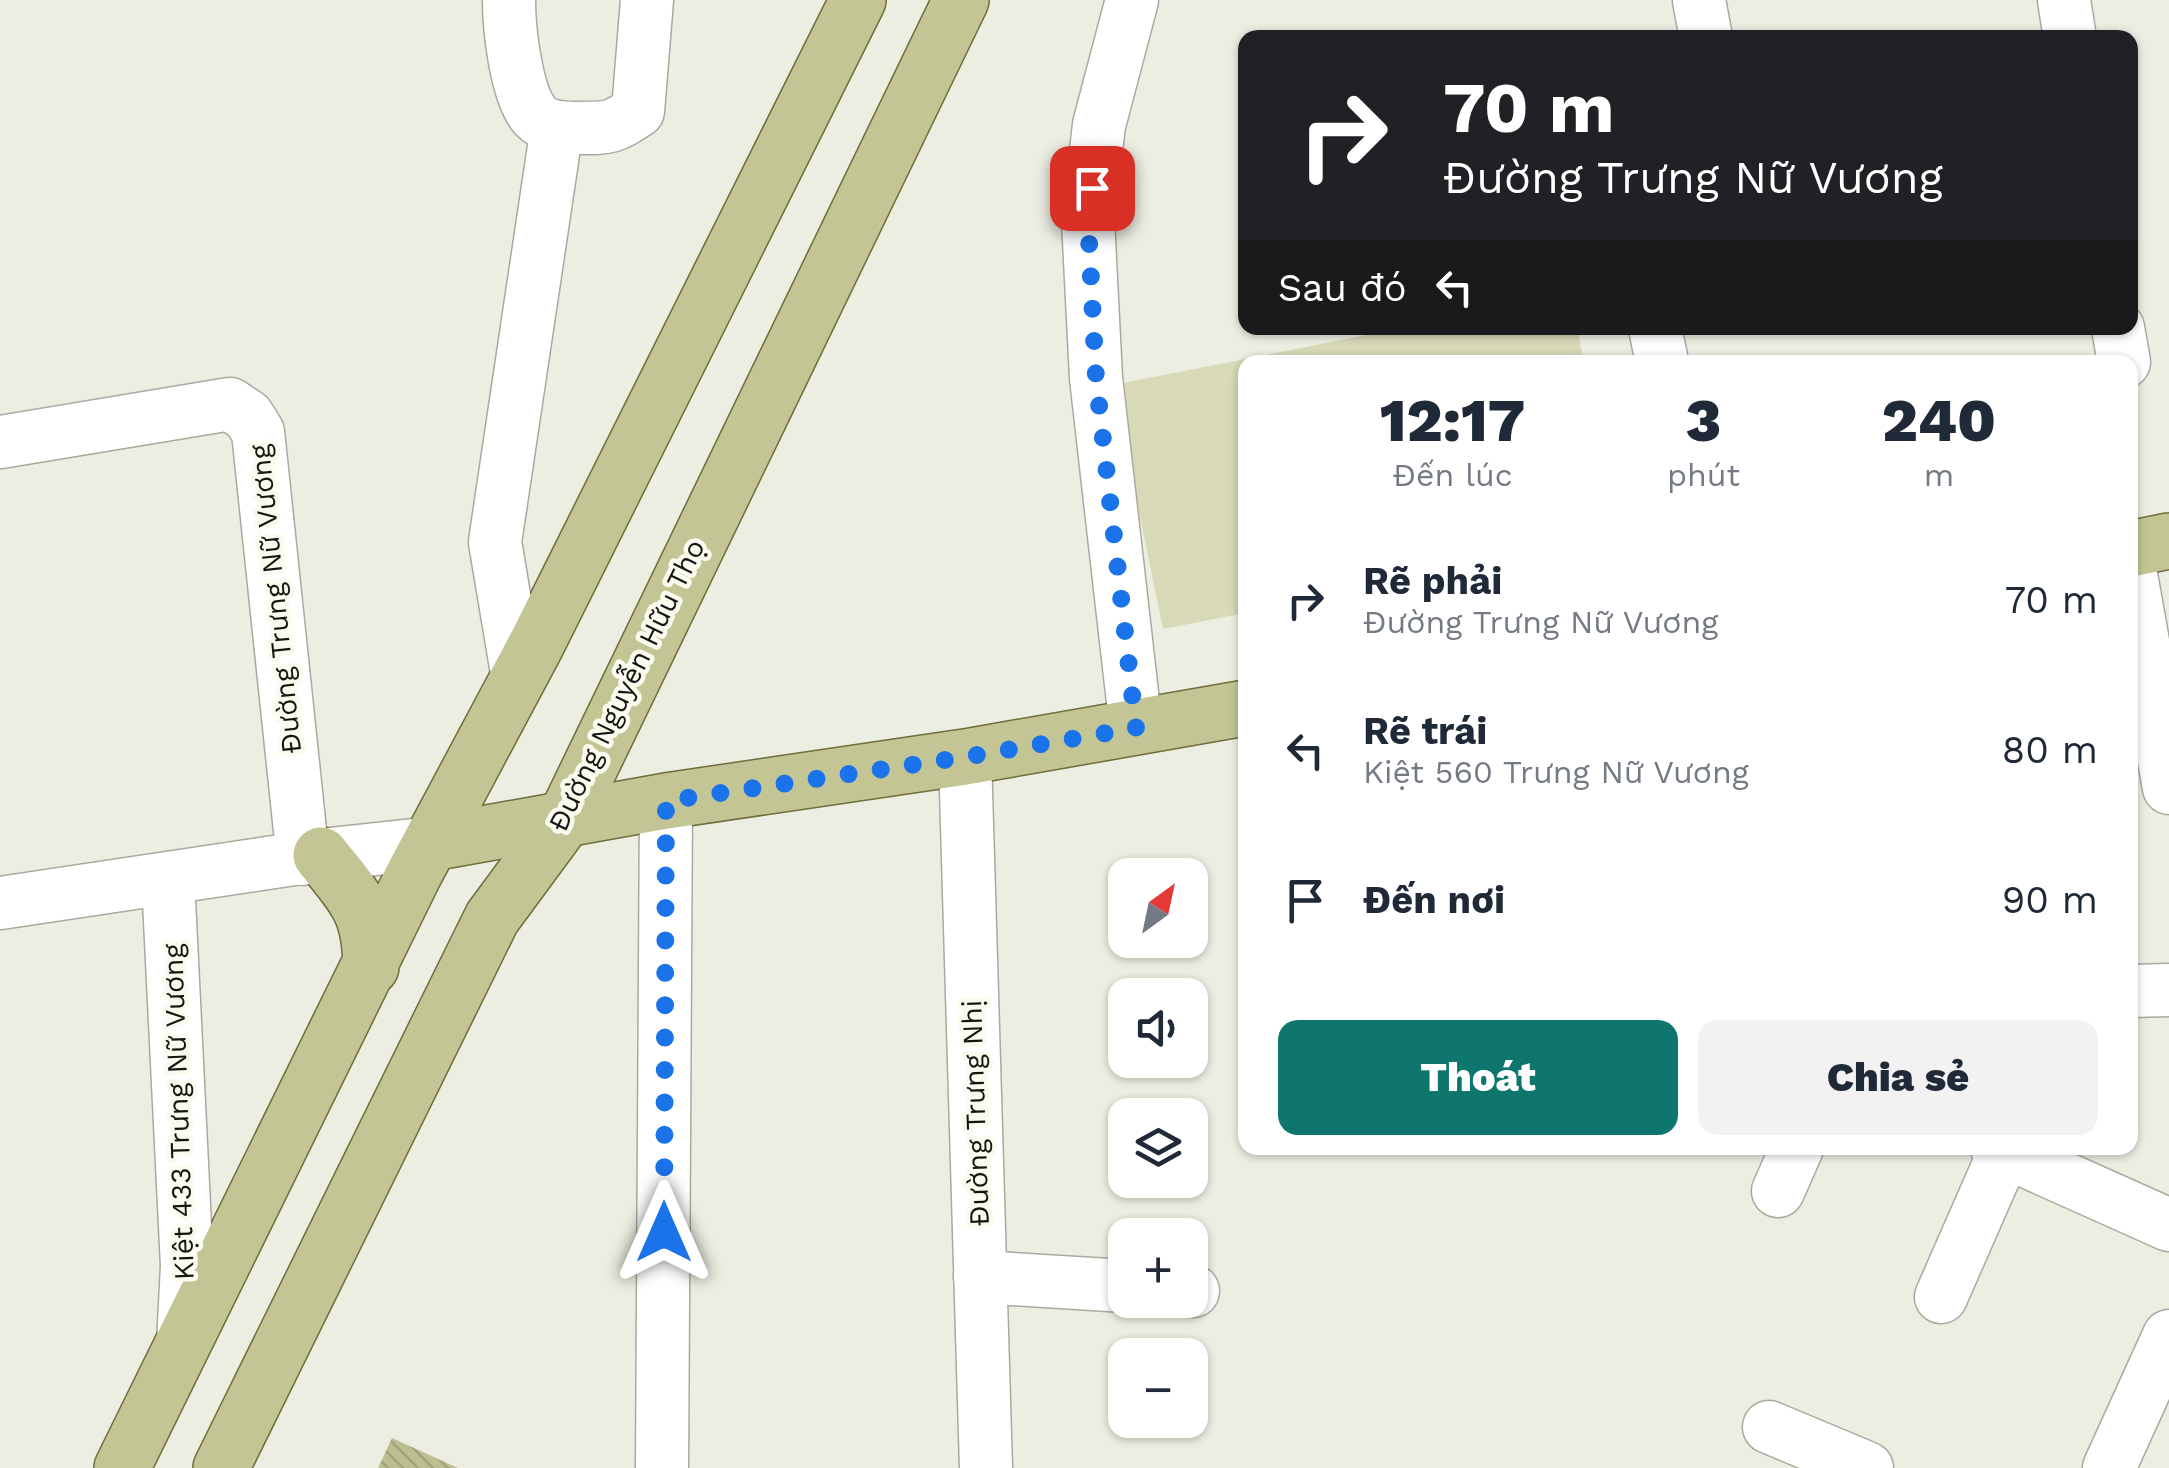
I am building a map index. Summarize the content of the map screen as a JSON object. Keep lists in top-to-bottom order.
{
  "streets": {
    "main road": ["Đường Nguyễn Hữu Thọ"],
    "street": ["Đường Trưng Nữ Vương", "Kiệt 433 Trưng Nữ Vương", "Đường Trưng Nhị"]
  },
  "north": "top right",
  "page": {
    "turn": ["70 m", "Đường Trưng Nữ Vương"],
    "then": "Sau đó",
    "eta": [
      "12:17",
      "Đến lúc",
      "3",
      "phút",
      "240",
      "m"
    ],
    "list": [
      {
        "name": "Rẽ phải",
        "note": "Đường Trưng Nữ Vương",
        "value": "70 m"
      },
      {
        "name": "Rẽ trái",
        "note": "Kiệt 560 Trưng Nữ Vương",
        "value": "80 m"
      },
      {
        "name": "Đến nơi",
        "value": "90 m"
      }
    ],
    "map_buttons": ["+", "−"],
    "buttons": ["Thoát", "Chia sẻ"]
  }
}
